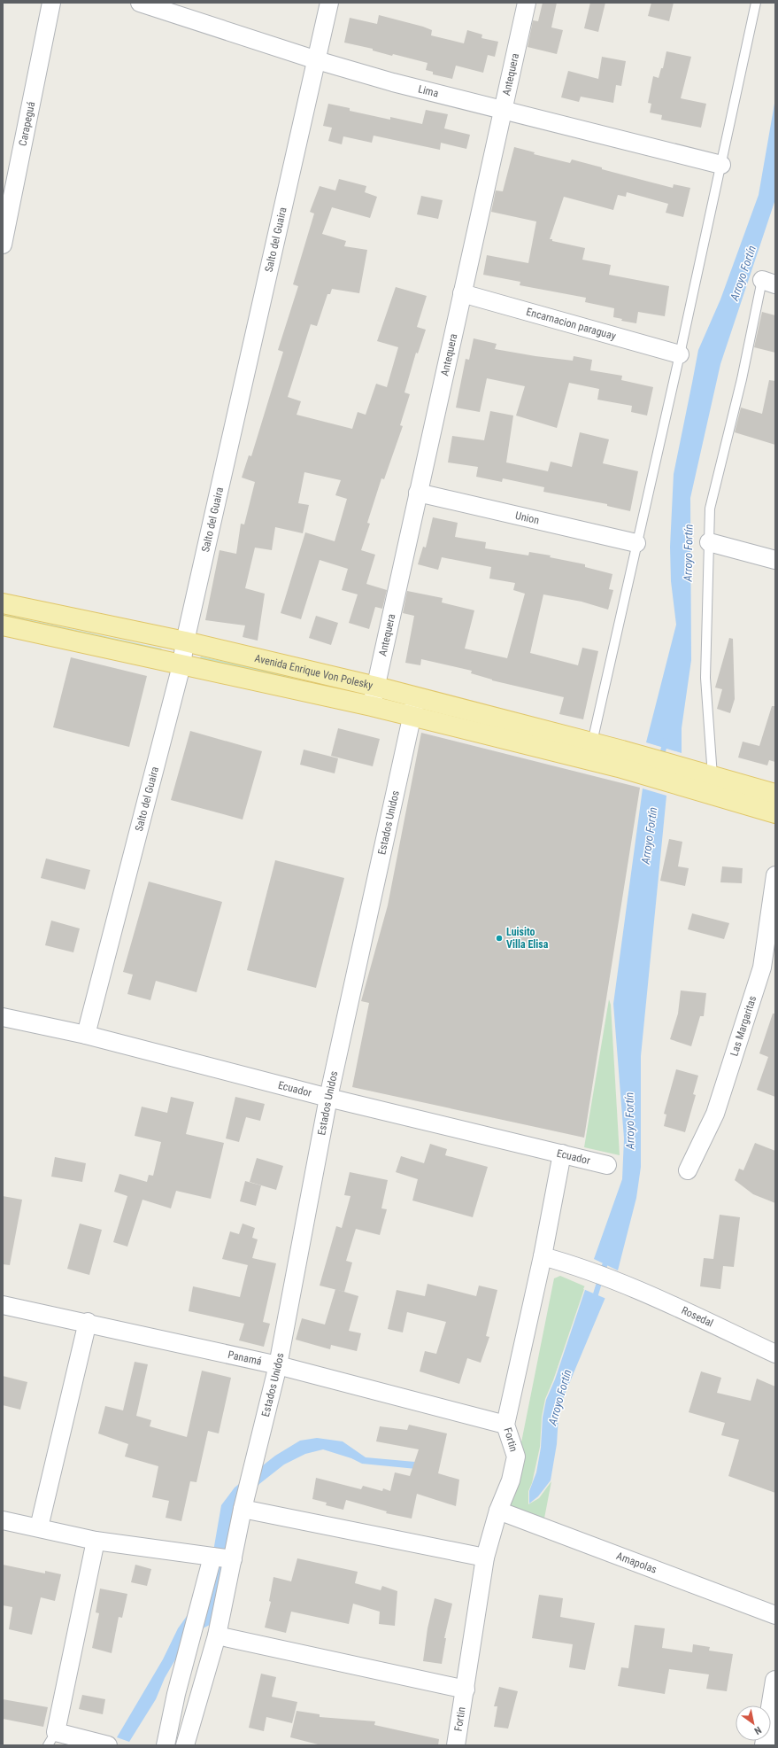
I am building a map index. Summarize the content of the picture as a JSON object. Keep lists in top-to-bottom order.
{
  "streets": {
    "main road": ["Avenida Enrique Von Polesky"],
    "street": [
      "Antequera",
      "Lima",
      "Carapeguá",
      "Salto del Guaira",
      "Encarnacion paraguay",
      "Union",
      "Estados Unidos",
      "Las Margaritas",
      "Ecuador",
      "Rosedal",
      "Panamá",
      "Fortin",
      "Amapolas"
    ]
  },
  "crossings": [
    ["Antequera", "Lima"],
    ["Antequera", "Encarnacion paraguay"],
    ["Antequera", "Union"],
    ["Antequera", "Avenida Enrique Von Polesky"],
    ["Lima", "Salto del Guaira"],
    ["Salto del Guaira", "Avenida Enrique Von Polesky"],
    ["Salto del Guaira", "Ecuador"],
    ["Avenida Enrique Von Polesky", "Estados Unidos"],
    ["Estados Unidos", "Ecuador"],
    ["Estados Unidos", "Panamá"],
    ["Ecuador", "Fortin"],
    ["Rosedal", "Fortin"],
    ["Panamá", "Fortin"],
    ["Fortin", "Amapolas"]
  ],
  "water": ["Arroyo Fortín"],
  "places": ["Luisito Villa Elisa"],
  "north": "bottom right"
}
